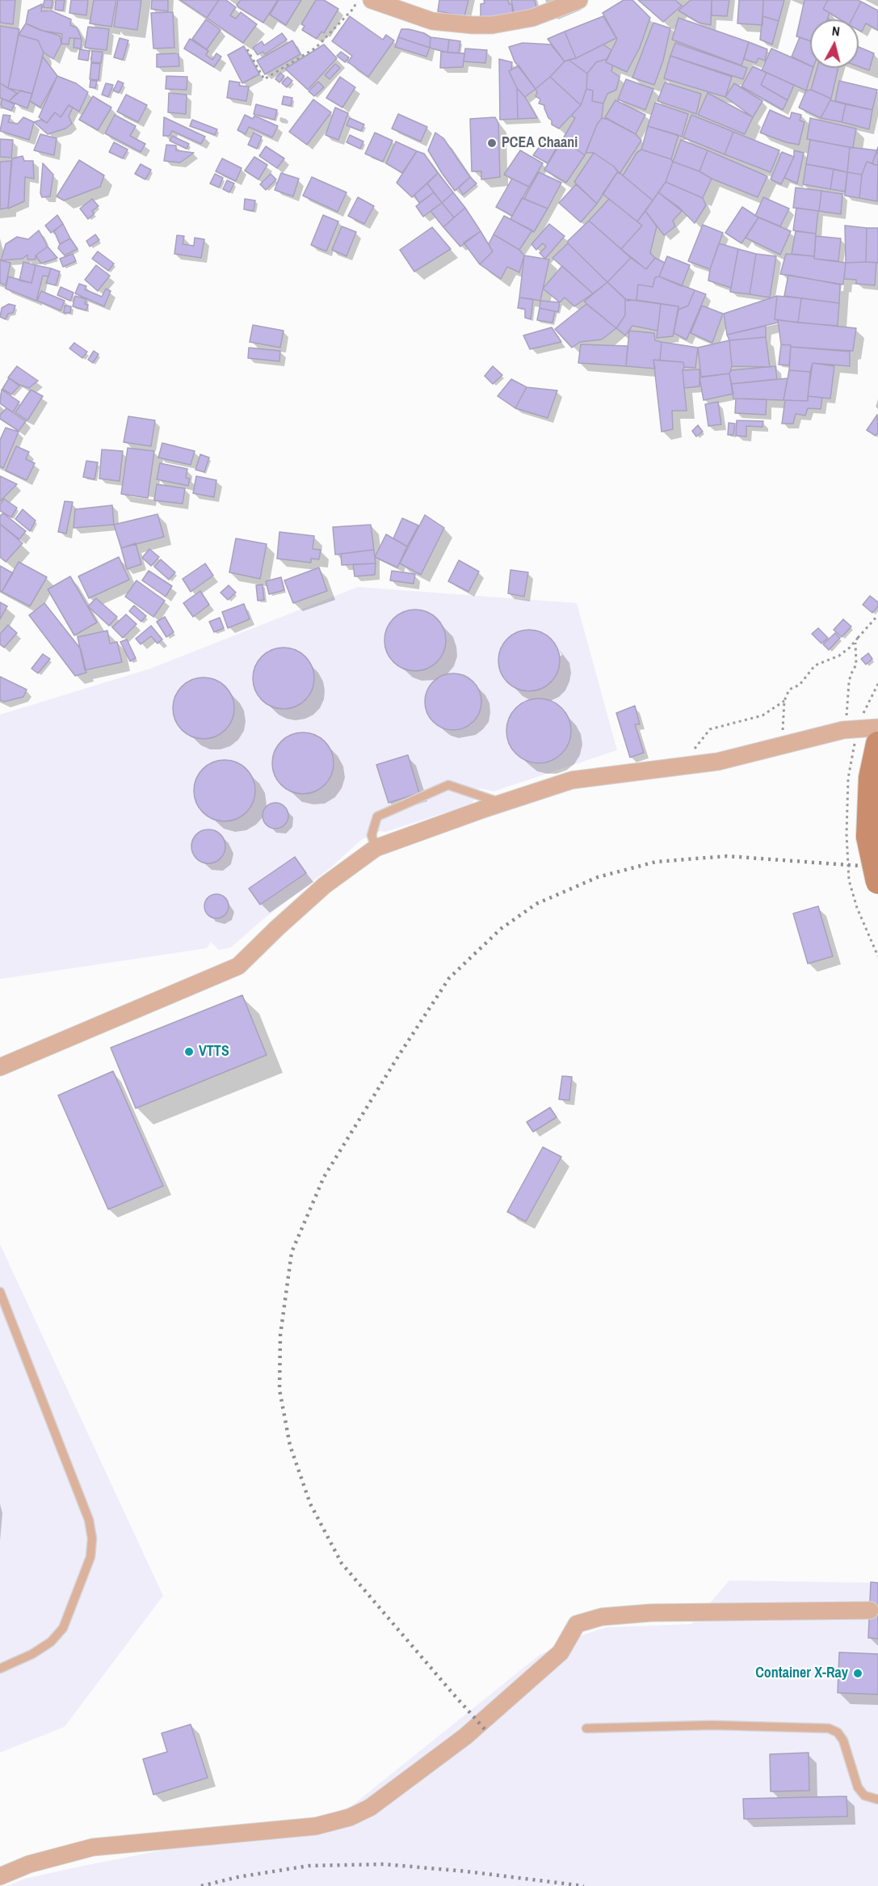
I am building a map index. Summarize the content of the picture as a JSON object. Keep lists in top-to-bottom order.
{
  "places": ["PCEA Chaani", "VTTS", "Container X-Ray"],
  "north": "top"
}
